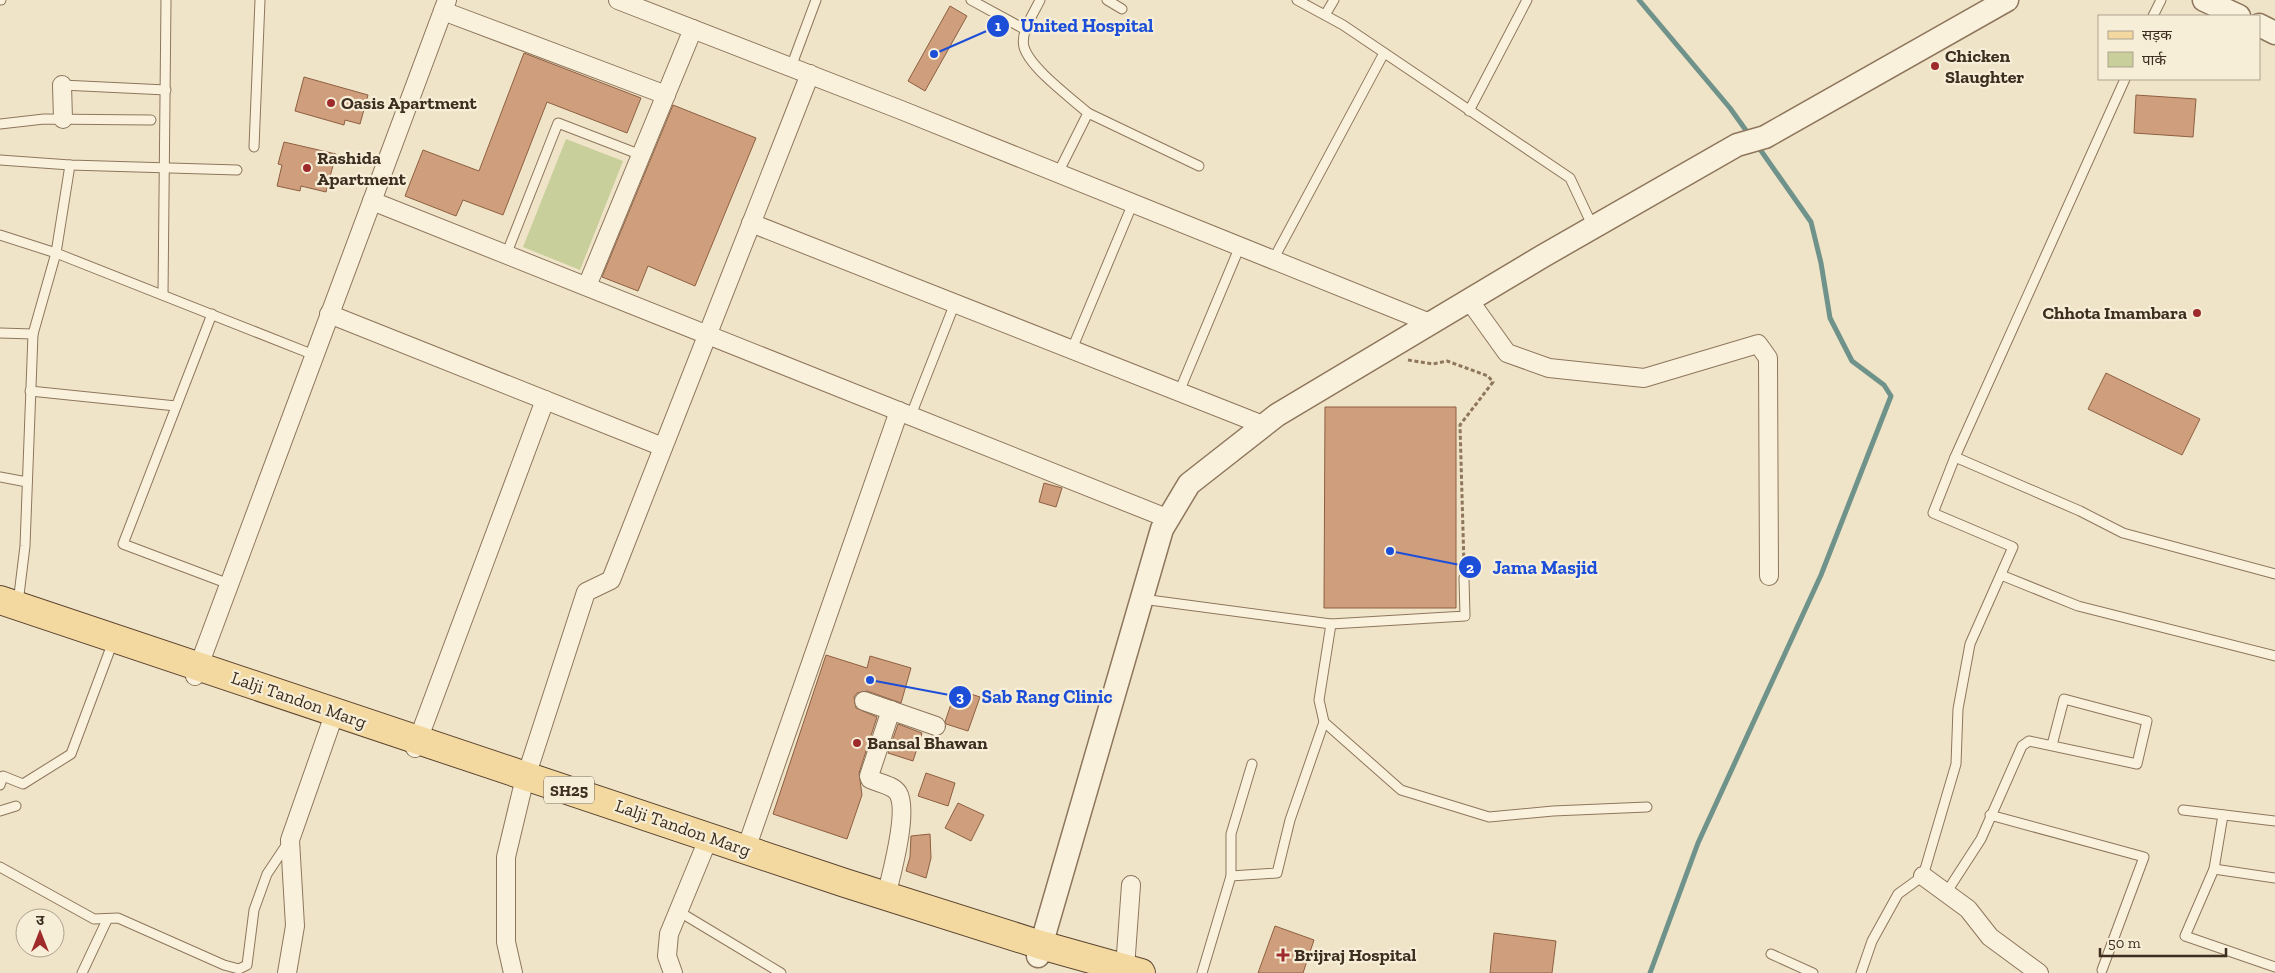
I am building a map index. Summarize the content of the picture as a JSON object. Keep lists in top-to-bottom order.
{
  "streets": {
    "main road": ["Lalji Tandon Marg", "SH25"]
  },
  "places": {
    "other": [
      "United Hospital",
      "Chicken Slaughter",
      "Oasis Apartment",
      "Rashida Apartment",
      "Chhota Imambara",
      "Jama Masjid",
      "Sab Rang Clinic",
      "Bansal Bhawan"
    ],
    "health": ["Brijraj Hospital"]
  },
  "legend": ["सड़क", "पार्क"],
  "scale_bar": "50 m",
  "north": "top"
}
